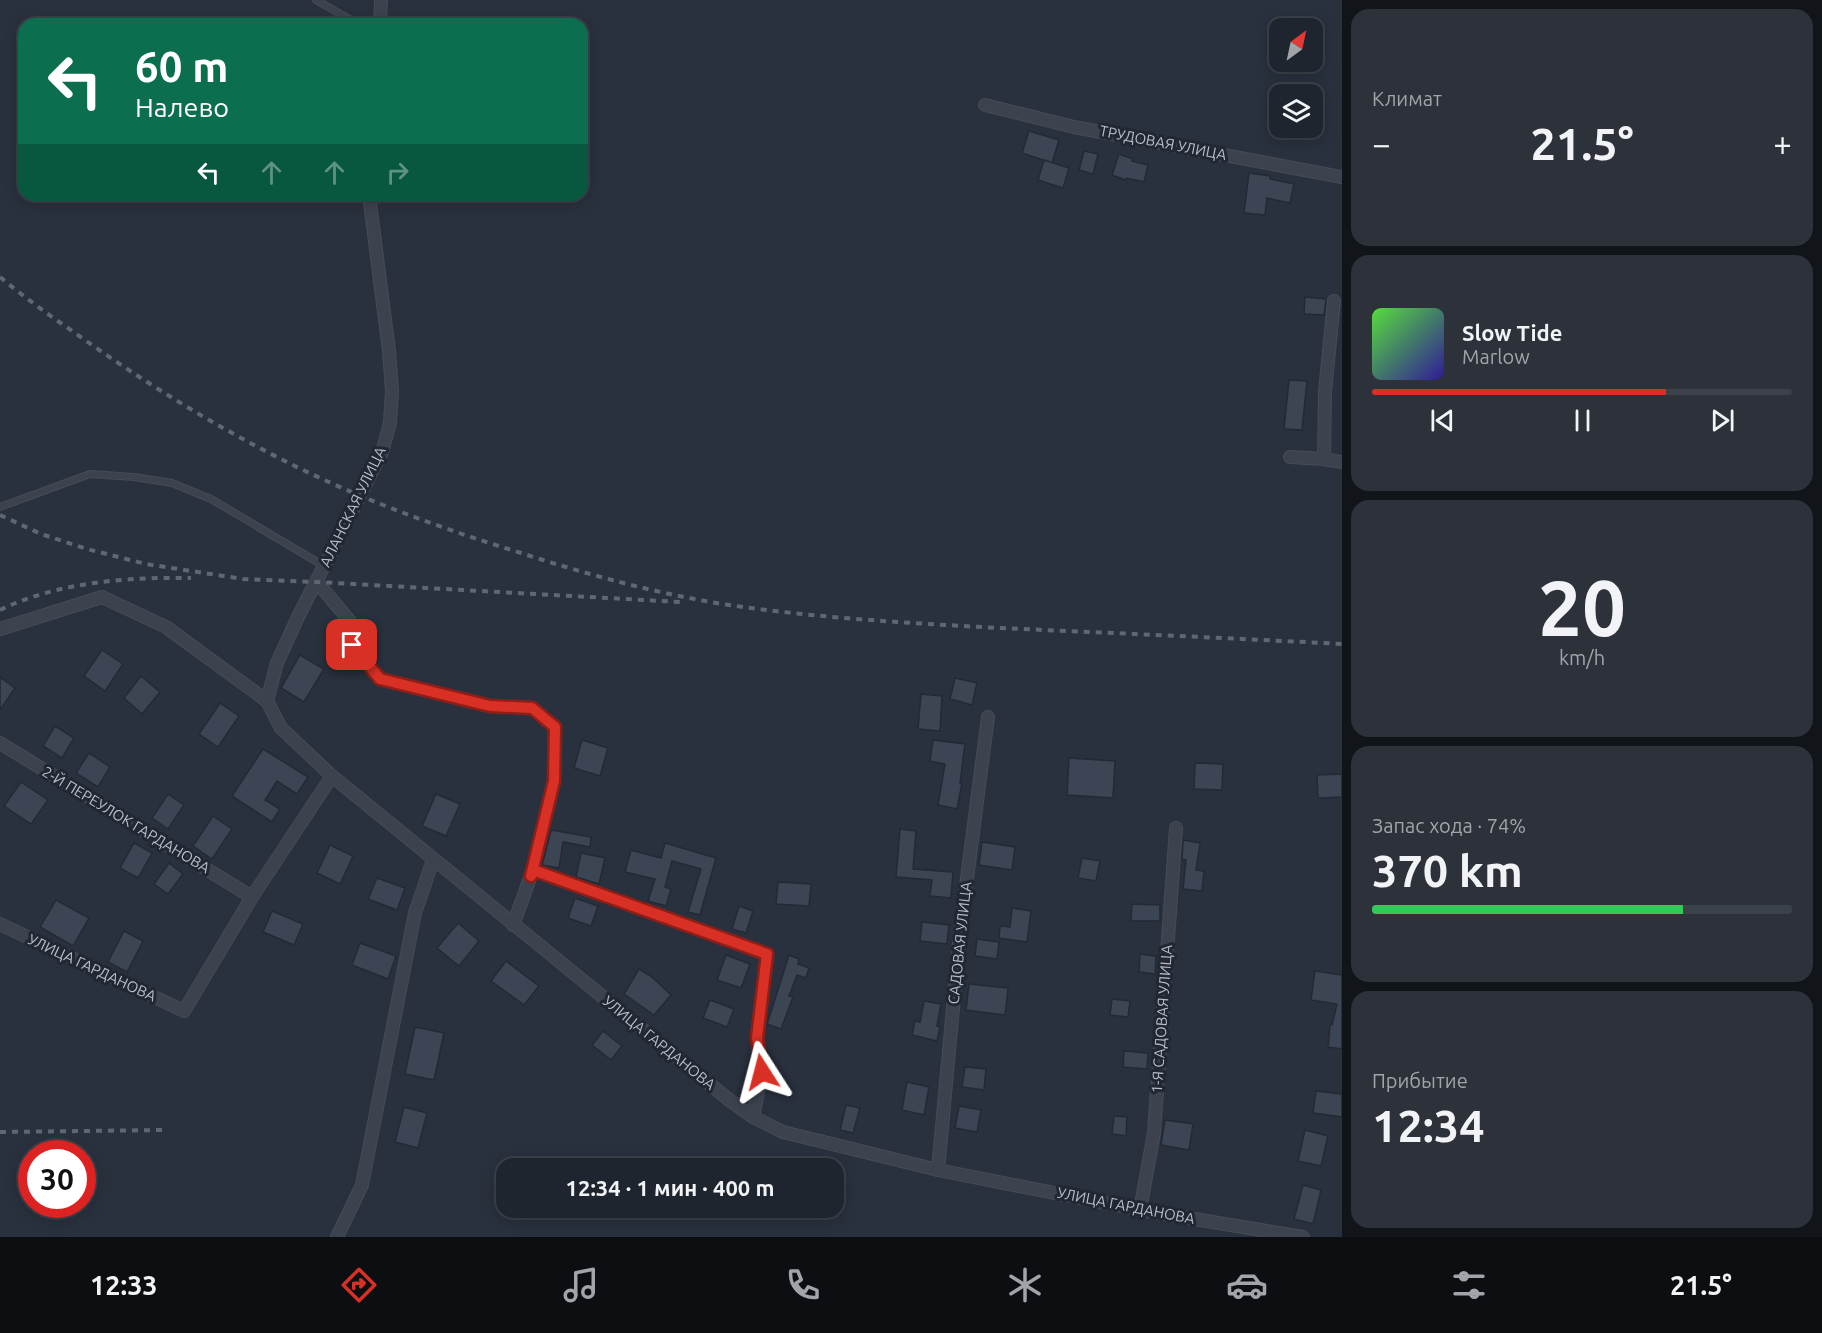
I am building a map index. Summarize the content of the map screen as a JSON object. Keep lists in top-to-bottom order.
{
  "streets": {
    "street": [
      "ТРУДОВАЯ УЛИЦА",
      "АЛАНСКАЯ УЛИЦА",
      "2-Й ПЕРЕУЛОК ГАРДАНОВА",
      "САДОВАЯ УЛИЦА",
      "УЛИЦА ГАРДАНОВА",
      "1-Я САДОВАЯ УЛИЦА"
    ]
  },
  "crossings": [
    ["АЛАНСКАЯ УЛИЦА", "УЛИЦА ГАРДАНОВА"],
    ["2-Й ПЕРЕУЛОК ГАРДАНОВА", "УЛИЦА ГАРДАНОВА"],
    ["САДОВАЯ УЛИЦА", "УЛИЦА ГАРДАНОВА"],
    ["УЛИЦА ГАРДАНОВА", "1-Я САДОВАЯ УЛИЦА"]
  ],
  "north": "top right",
  "page": {
    "tile": [
      "Климат",
      ["20", "km/h"],
      ["Запас хода · 74%", "370 km"],
      ["Прибытие", "12:34"]
    ],
    "turn": ["60 m", "Налево"],
    "heat": ["−", "21.5°", "+"],
    "song": ["Slow Tide", "Marlow"],
    "limit": "30",
    "trip": "12:34 · 1 мин · 400 m",
    "tabs": ["12:33", "21.5°"]
  }
}
